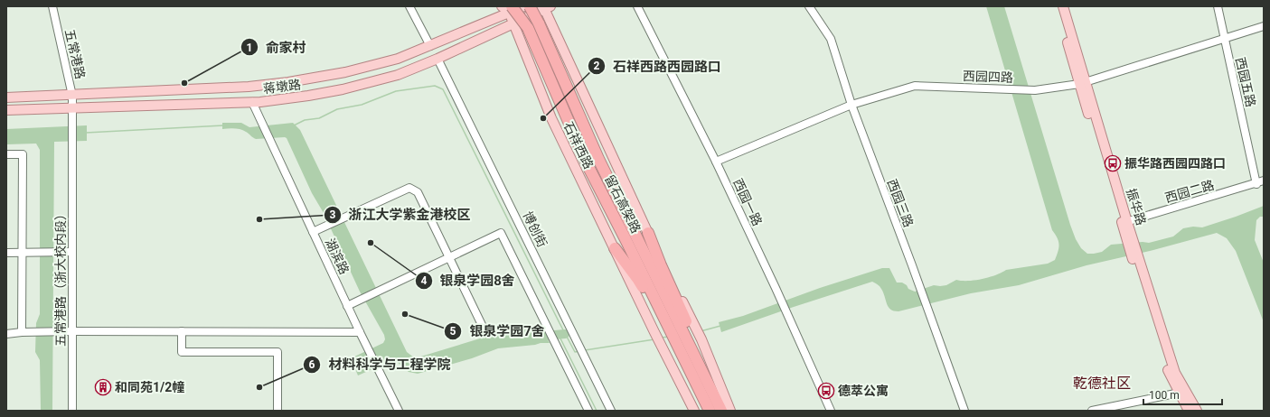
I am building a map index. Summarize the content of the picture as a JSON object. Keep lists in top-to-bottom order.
{
  "streets": {
    "highway": ["留石高架路"],
    "main road": ["蒋墩路", "石祥西路", "振华路"],
    "street": [
      "五常港路",
      "西园四路",
      "西园五路",
      "西园二路",
      "西园一路",
      "西园三路",
      "博创街",
      "湖滨路",
      "五常港路（浙大校内段）"
    ]
  },
  "crossings": [
    ["五常港路", "蒋墩路"],
    ["五常港路", "五常港路（浙大校内段）"],
    ["西园四路", "西园五路"],
    ["西园四路", "西园一路"],
    ["西园四路", "西园三路"],
    ["西园四路", "振华路"],
    ["西园五路", "西园二路"],
    ["蒋墩路", "石祥西路"],
    ["蒋墩路", "留石高架路"],
    ["蒋墩路", "博创街"],
    ["蒋墩路", "湖滨路"],
    ["石祥西路", "留石高架路"],
    ["西园二路", "振华路"]
  ],
  "districts": ["乾德社区"],
  "places": {
    "other": [
      "俞家村",
      "石祥西路西园路口",
      "浙江大学紫金港校区",
      "银泉学园8舍",
      "银泉学园7舍",
      "材料科学与工程学院"
    ],
    "bus stop": ["振华路西园四路口", "德萃公寓"],
    "building": ["和同苑1/2幢"]
  },
  "scale_bar": "100 m"
}
